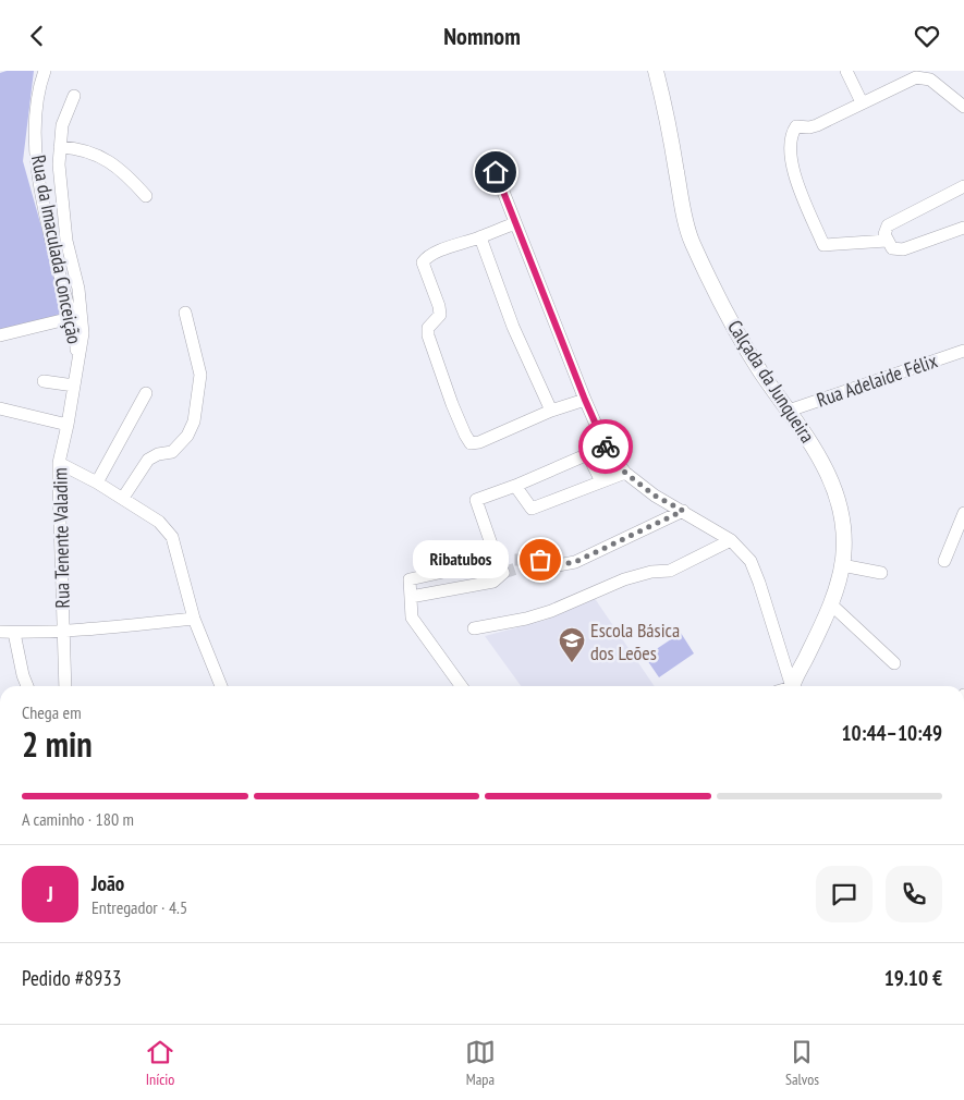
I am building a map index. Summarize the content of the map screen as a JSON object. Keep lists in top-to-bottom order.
{
  "streets": {
    "street": [
      "Rua da Imaculada Conceição",
      "Rua Adelaide Félix",
      "Calçada da Junqueira",
      "Rua Tenente Valadim"
    ]
  },
  "crossings": [
    ["Rua da Imaculada Conceição", "Rua Tenente Valadim"],
    ["Rua Adelaide Félix", "Calçada da Junqueira"]
  ],
  "places": {
    "other": ["Ribatubos"],
    "school or university": ["Escola Básica dos Leões"]
  },
  "page": {
    "header": "Nomnom",
    "bubble": "Ribatubos",
    "heading": ["2 min", "Chega em", "10:44–10:49"],
    "panel": [
      "João",
      "Entregador · 4.5",
      "Pedido #8933",
      "19.10 €"
    ],
    "bar": "A caminho · 180 m",
    "round": "J",
    "tabs": ["Início", "Mapa", "Salvos"]
  }
}
